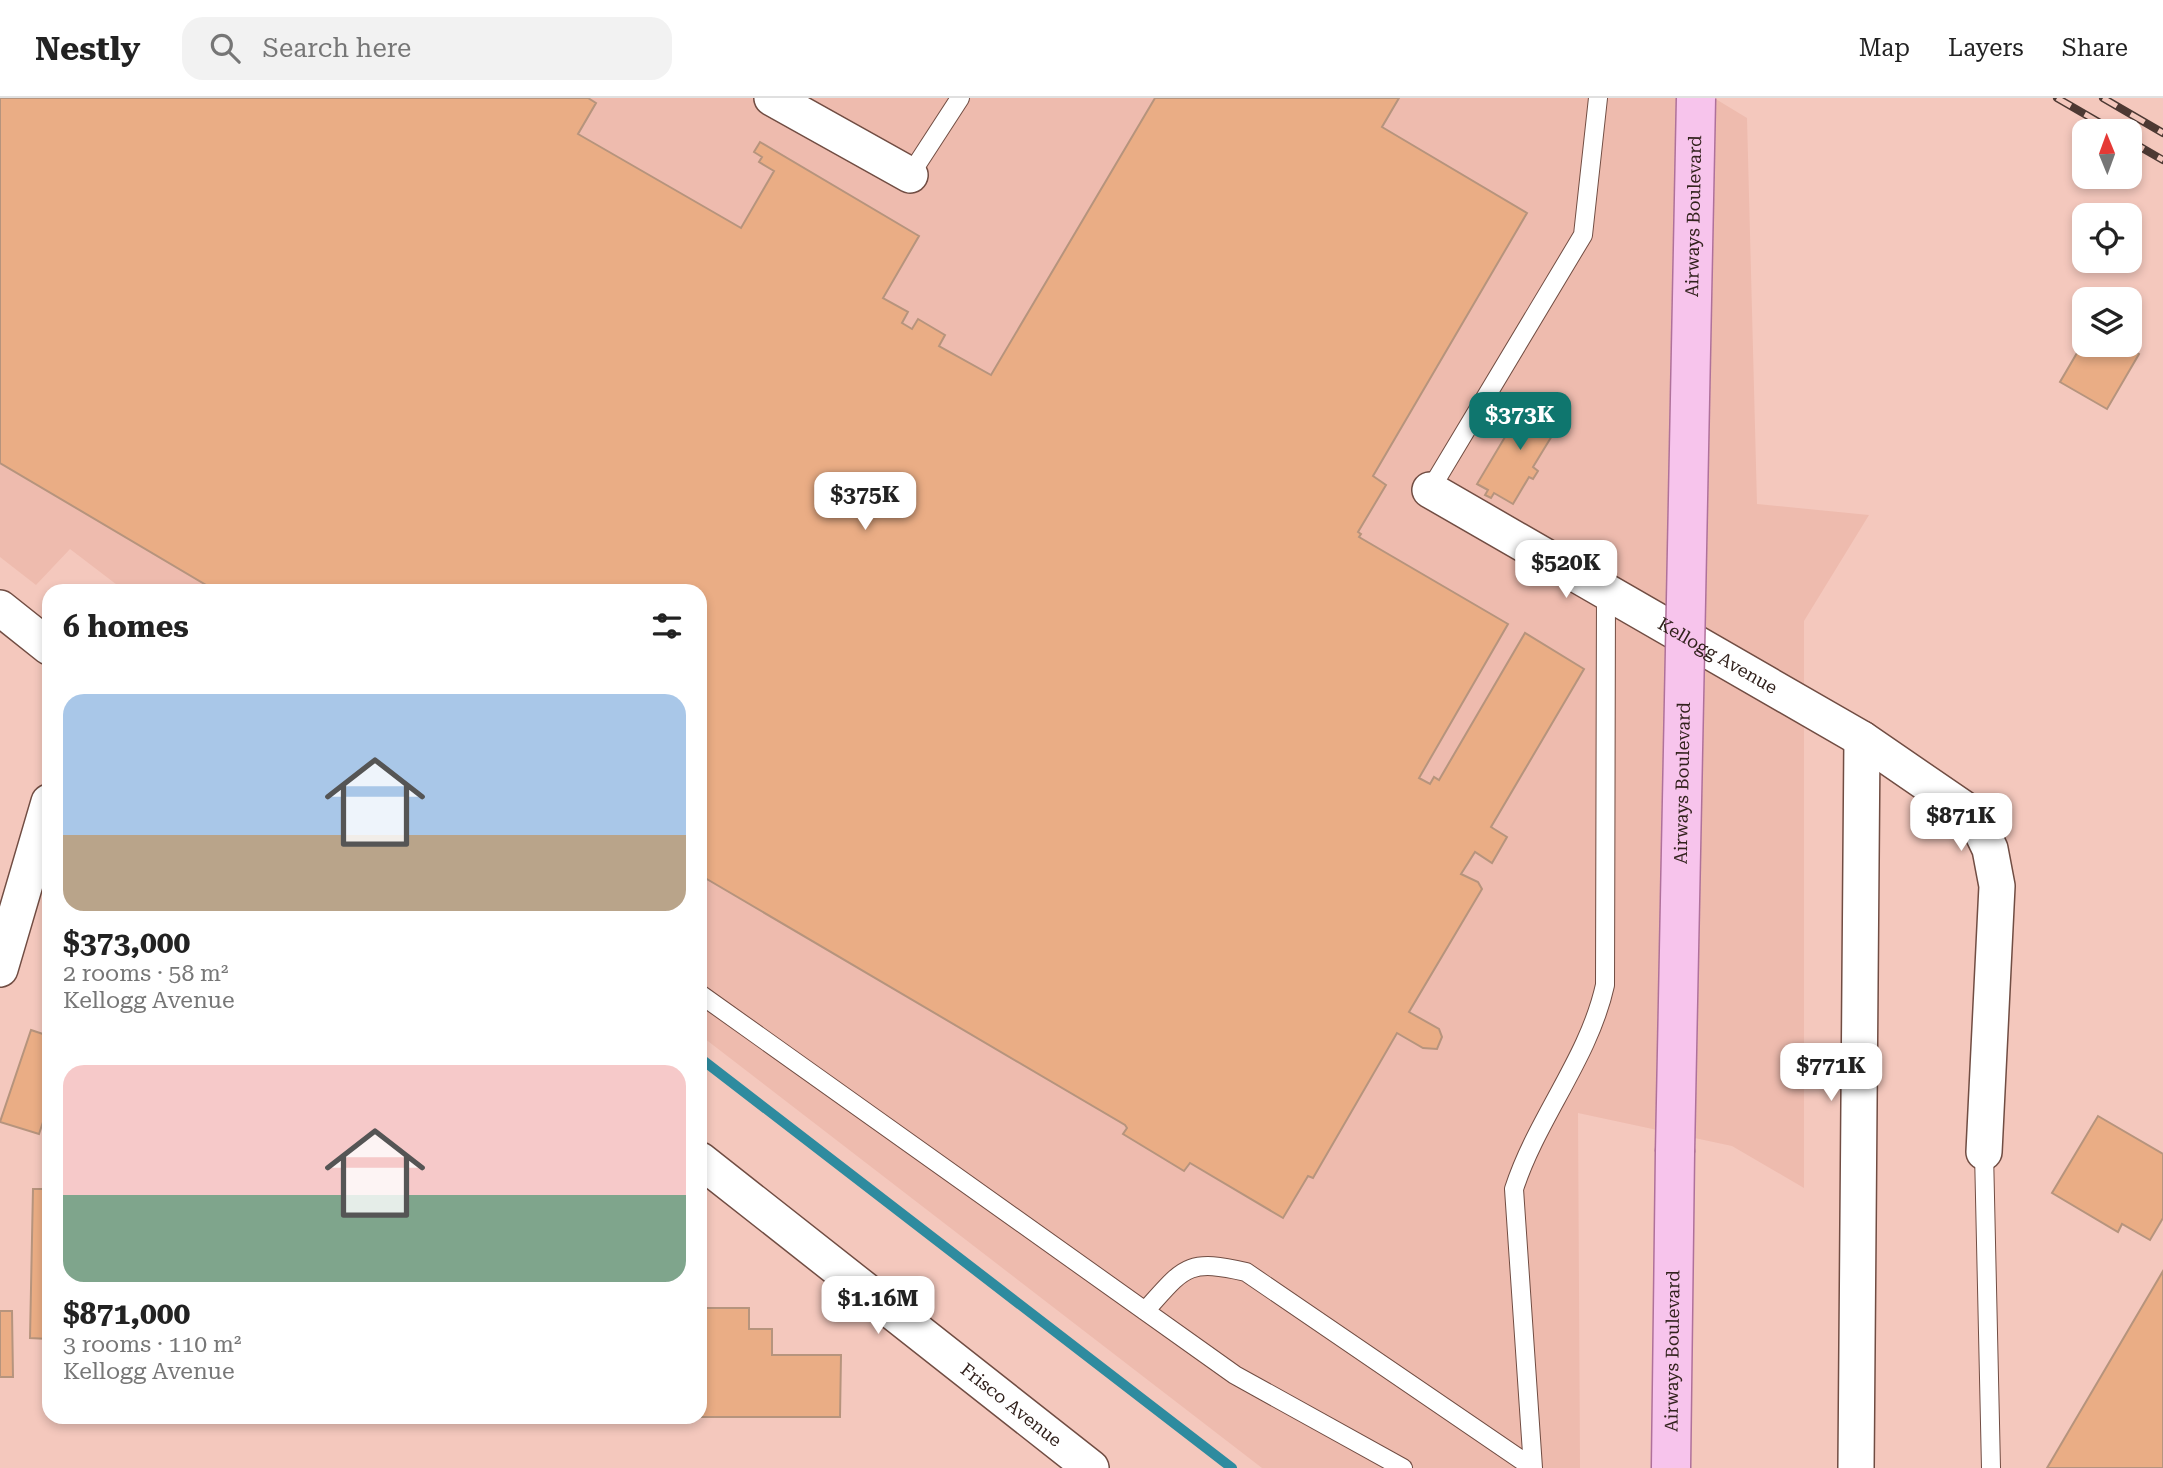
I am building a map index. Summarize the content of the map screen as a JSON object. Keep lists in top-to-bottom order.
{
  "streets": {
    "main road": ["Airways Boulevard"],
    "street": ["Kellogg Avenue", "Frisco Avenue"]
  },
  "north": "top",
  "page": {
    "header": "Nestly",
    "search": "Search here",
    "nav": ["Map", "Layers", "Share"],
    "price": [
      "$373K",
      "$375K",
      "$520K",
      "$871K",
      "$771K",
      "$1.16M"
    ],
    "heading": "6 homes",
    "list": [
      {
        "name": "$373,000",
        "note": "2 rooms · 58 m² · Kellogg Avenue"
      },
      {
        "name": "$871,000",
        "note": "3 rooms · 110 m² · Kellogg Avenue"
      }
    ]
  }
}
